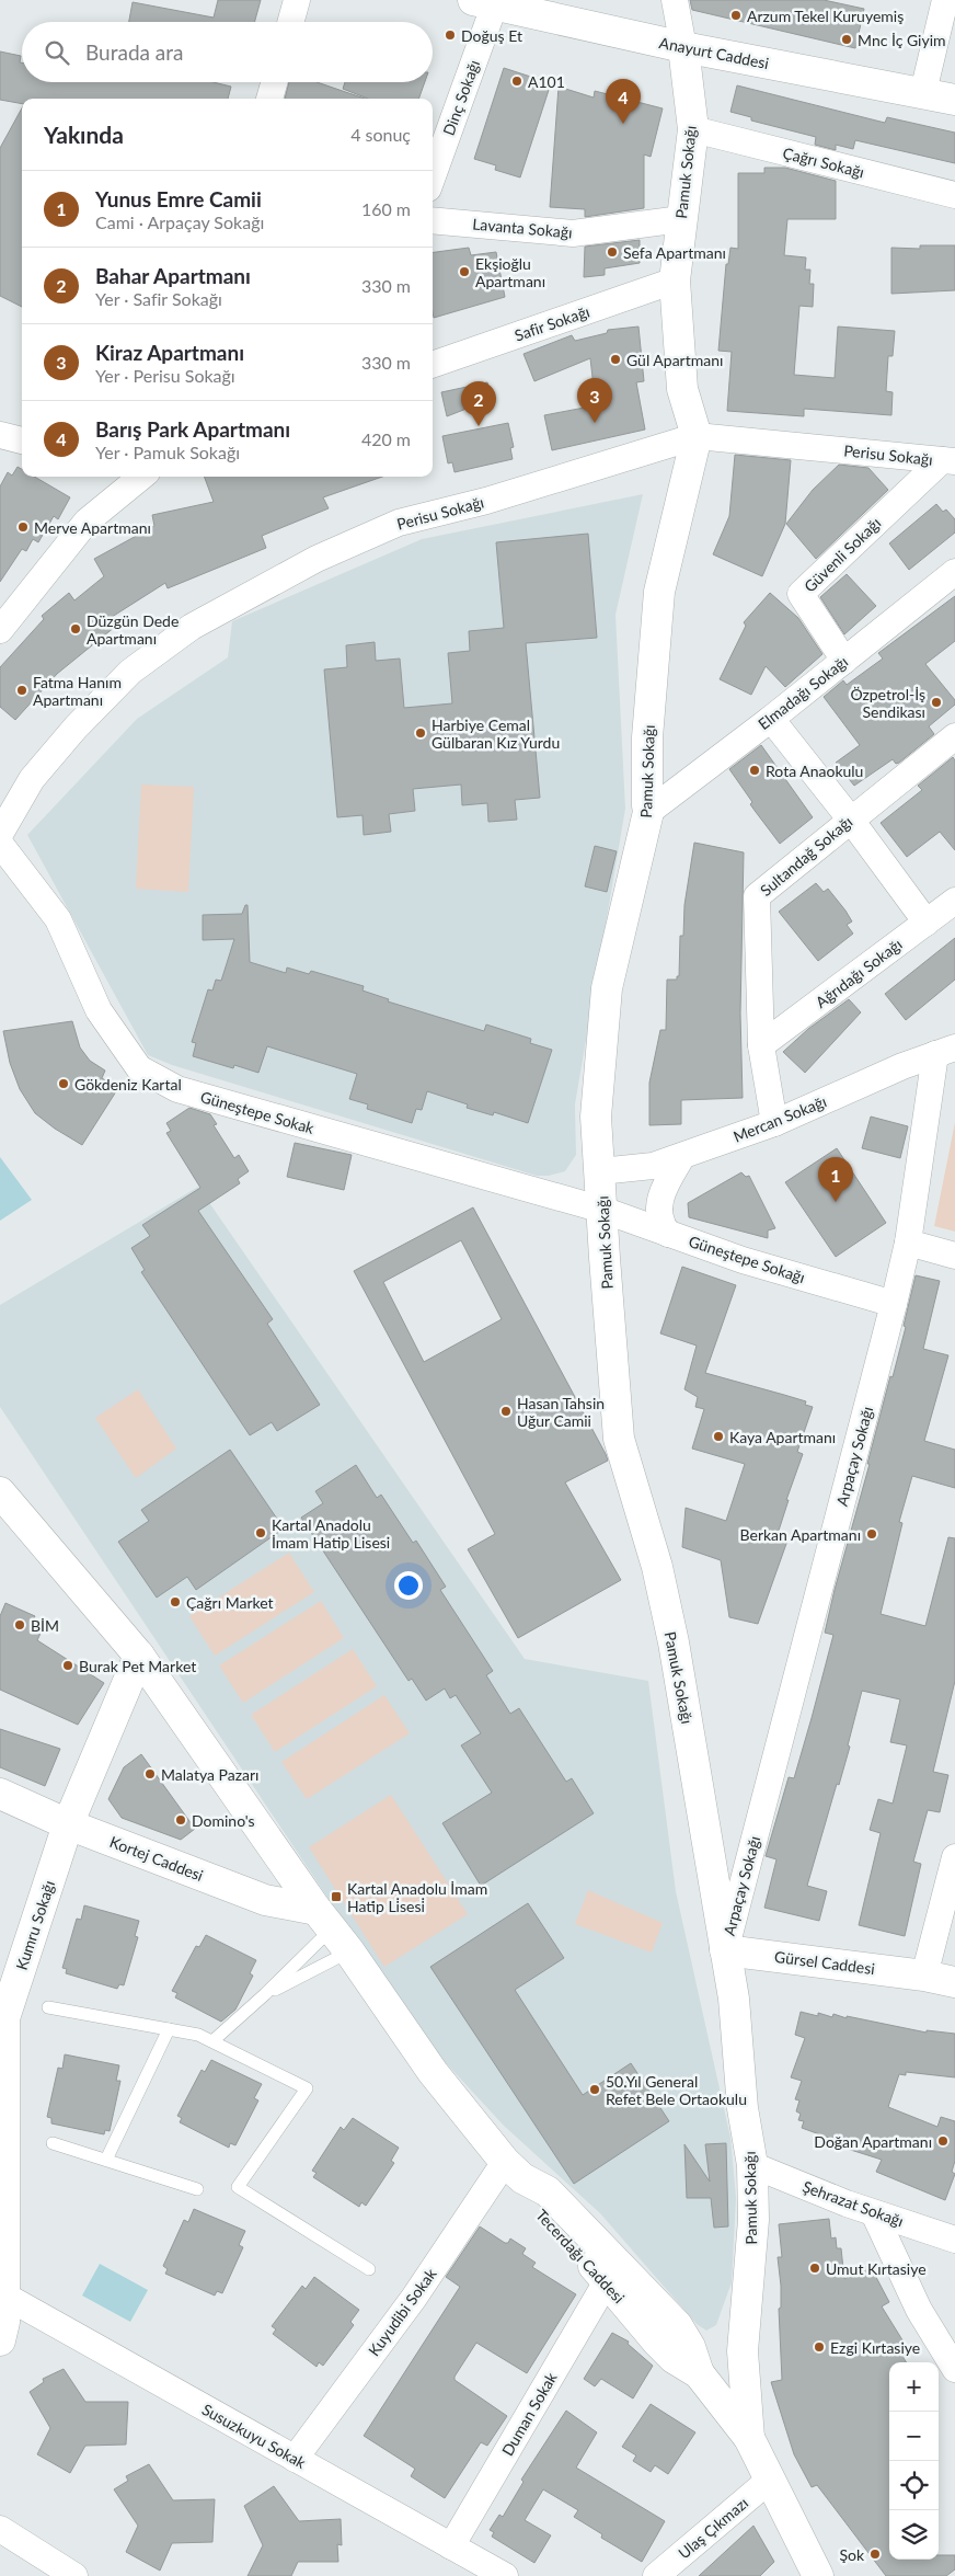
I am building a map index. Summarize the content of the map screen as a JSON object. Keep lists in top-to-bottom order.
{
  "streets": {
    "street": [
      "Anayurt Caddesi",
      "Dinç Sokağı",
      "Çağrı Sokağı",
      "Pamuk Sokağı",
      "Lavanta Sokağı",
      "Safir Sokağı",
      "Perisu Sokağı",
      "Güvenli Sokağı",
      "Elmadağı Sokağı",
      "Sultandağ Sokağı",
      "Ağrıdağı Sokağı",
      "Güneştepe Sokak",
      "Mercan Sokağı",
      "Güneştepe Sokağı",
      "Arpaçay Sokağı",
      "Kortej Caddesi",
      "Kumru Sokağı",
      "Gürsel Caddesi",
      "Şehrazat Sokağı",
      "Tecerdağı Caddesi",
      "Kuyudibi Sokak",
      "Duman Sokak",
      "Susuzkuyu Sokak",
      "Ulaş Çıkmazı"
    ]
  },
  "crossings": [
    ["Anayurt Caddesi", "Dinç Sokağı"],
    ["Anayurt Caddesi", "Pamuk Sokağı"],
    ["Çağrı Sokağı", "Pamuk Sokağı"],
    ["Pamuk Sokağı", "Lavanta Sokağı"],
    ["Pamuk Sokağı", "Safir Sokağı"],
    ["Pamuk Sokağı", "Perisu Sokağı"],
    ["Pamuk Sokağı", "Elmadağı Sokağı"],
    ["Pamuk Sokağı", "Güneştepe Sokak"],
    ["Pamuk Sokağı", "Mercan Sokağı"],
    ["Pamuk Sokağı", "Güneştepe Sokağı"],
    ["Pamuk Sokağı", "Arpaçay Sokağı"],
    ["Pamuk Sokağı", "Gürsel Caddesi"],
    ["Pamuk Sokağı", "Şehrazat Sokağı"],
    ["Pamuk Sokağı", "Tecerdağı Caddesi"],
    ["Perisu Sokağı", "Güvenli Sokağı"],
    ["Güvenli Sokağı", "Elmadağı Sokağı"],
    ["Sultandağ Sokağı", "Ağrıdağı Sokağı"],
    ["Sultandağ Sokağı", "Mercan Sokağı"],
    ["Güneştepe Sokak", "Güneştepe Sokağı"],
    ["Mercan Sokağı", "Arpaçay Sokağı"],
    ["Güneştepe Sokağı", "Arpaçay Sokağı"],
    ["Arpaçay Sokağı", "Gürsel Caddesi"],
    ["Kortej Caddesi", "Kumru Sokağı"],
    ["Kumru Sokağı", "Susuzkuyu Sokak"],
    ["Tecerdağı Caddesi", "Kuyudibi Sokak"],
    ["Tecerdağı Caddesi", "Duman Sokak"],
    ["Tecerdağı Caddesi", "Ulaş Çıkmazı"],
    ["Kuyudibi Sokak", "Susuzkuyu Sokak"],
    ["Duman Sokak", "Susuzkuyu Sokak"]
  ],
  "places": {
    "other": [
      "Arzum Tekel Kuruyemiş",
      "Doğuş Et",
      "Mnc İç Giyim",
      "A101",
      "Sefa Apartmanı",
      "Ekşioğlu Apartmanı",
      "Gül Apartmanı",
      "Merve Apartmanı",
      "Düzgün Dede Apartmanı",
      "Fatma Hanım Apartmanı",
      "Özpetrol-İş Sendikası",
      "Harbiye Cemal Gülbaran Kız Yurdu",
      "Rota Anaokulu",
      "Gökdeniz Kartal",
      "Hasan Tahsin Uğur Camii",
      "Kaya Apartmanı",
      "Kartal Anadolu İmam Hatip Lisesi",
      "Berkan Apartmanı",
      "Çağrı Market",
      "BİM",
      "Burak Pet Market",
      "Malatya Pazarı",
      "Domino's",
      "50.Yıl General Refet Bele Ortaokulu",
      "Doğan Apartmanı",
      "Umut Kırtasiye",
      "Ezgi Kırtasiye",
      "Şok"
    ],
    "transit": ["Kartal Anadolu İmam Hati̇p Li̇sesi̇"]
  },
  "page": {
    "search": "Burada ara",
    "pins": [
      "4",
      "3",
      "2",
      "1"
    ],
    "heading": ["Yakında", "4 sonuç"],
    "list": [
      {
        "mark": "1",
        "name": "Yunus Emre Camii",
        "note": "Cami · Arpaçay Sokağı",
        "value": "160 m"
      },
      {
        "mark": "2",
        "name": "Bahar Apartmanı",
        "note": "Yer · Safir Sokağı",
        "value": "330 m"
      },
      {
        "mark": "3",
        "name": "Kiraz Apartmanı",
        "note": "Yer · Perisu Sokağı",
        "value": "330 m"
      },
      {
        "mark": "4",
        "name": "Barış Park Apartmanı",
        "note": "Yer · Pamuk Sokağı",
        "value": "420 m"
      }
    ],
    "map_buttons": ["+", "−"]
  }
}
